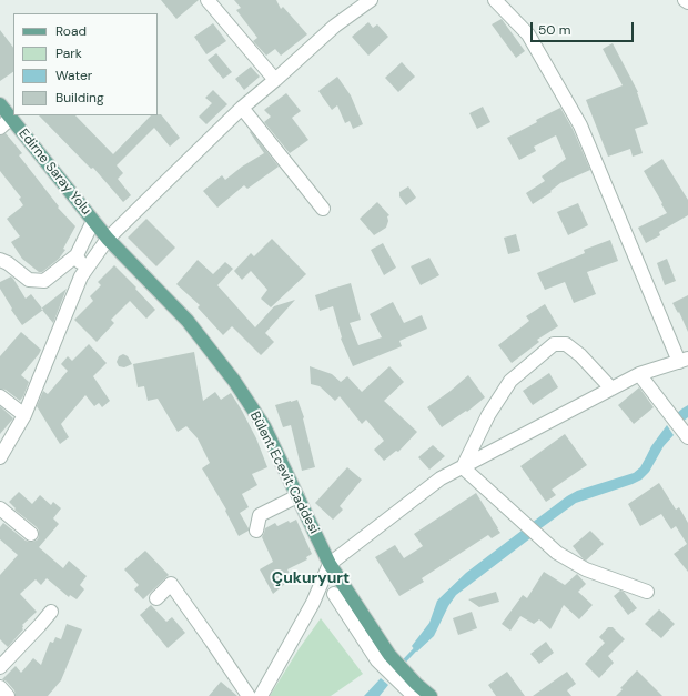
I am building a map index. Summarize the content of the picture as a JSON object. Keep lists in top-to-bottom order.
{
  "streets": {
    "main road": ["Edirne Saray Yolu", "Bülent Ecevit Caddesi"]
  },
  "crossings": [
    ["Edirne Saray Yolu", "Bülent Ecevit Caddesi"]
  ],
  "districts": ["Çukuryurt"],
  "legend": [
    "Road",
    "Park",
    "Water",
    "Building"
  ],
  "scale_bar": "50 m"
}
